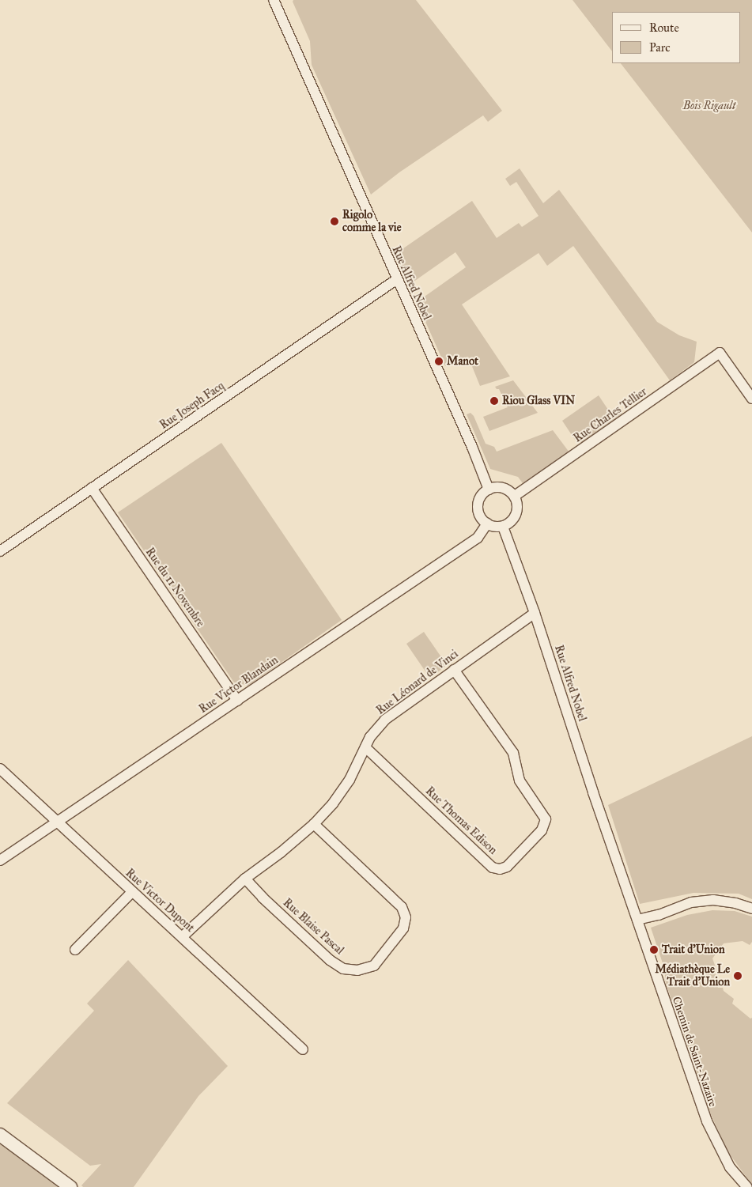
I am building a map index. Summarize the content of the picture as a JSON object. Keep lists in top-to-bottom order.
{
  "streets": {
    "street": [
      "Rue Alfred Nobel",
      "Rue Joseph Facq",
      "Rue Charles Tellier",
      "Rue du 11 Novembre",
      "Rue Léonard de Vinci",
      "Rue Victor Blandain",
      "Rue Thomas Edison",
      "Rue Victor Dupont",
      "Rue Blaise Pascal",
      "Chemin de Saint-Nazaire"
    ]
  },
  "crossings": [
    ["Rue Alfred Nobel", "Rue Joseph Facq"],
    ["Rue Alfred Nobel", "Rue Charles Tellier"],
    ["Rue Alfred Nobel", "Rue Léonard de Vinci"],
    ["Rue Alfred Nobel", "Rue Victor Blandain"],
    ["Rue Alfred Nobel", "Chemin de Saint-Nazaire"],
    ["Rue Joseph Facq", "Rue du 11 Novembre"],
    ["Rue Charles Tellier", "Rue Victor Blandain"],
    ["Rue du 11 Novembre", "Rue Victor Blandain"],
    ["Rue Léonard de Vinci", "Rue Thomas Edison"],
    ["Rue Léonard de Vinci", "Rue Victor Dupont"],
    ["Rue Léonard de Vinci", "Rue Blaise Pascal"],
    ["Rue Victor Blandain", "Rue Victor Dupont"]
  ],
  "parks": ["Bois Rigault"],
  "places": [
    "Rigolo comme la vie",
    "Manot",
    "Riou Glass VIN",
    "Trait d'Union",
    "Médiathèque Le Trait d'Union"
  ],
  "legend": ["Route", "Parc"]
}
